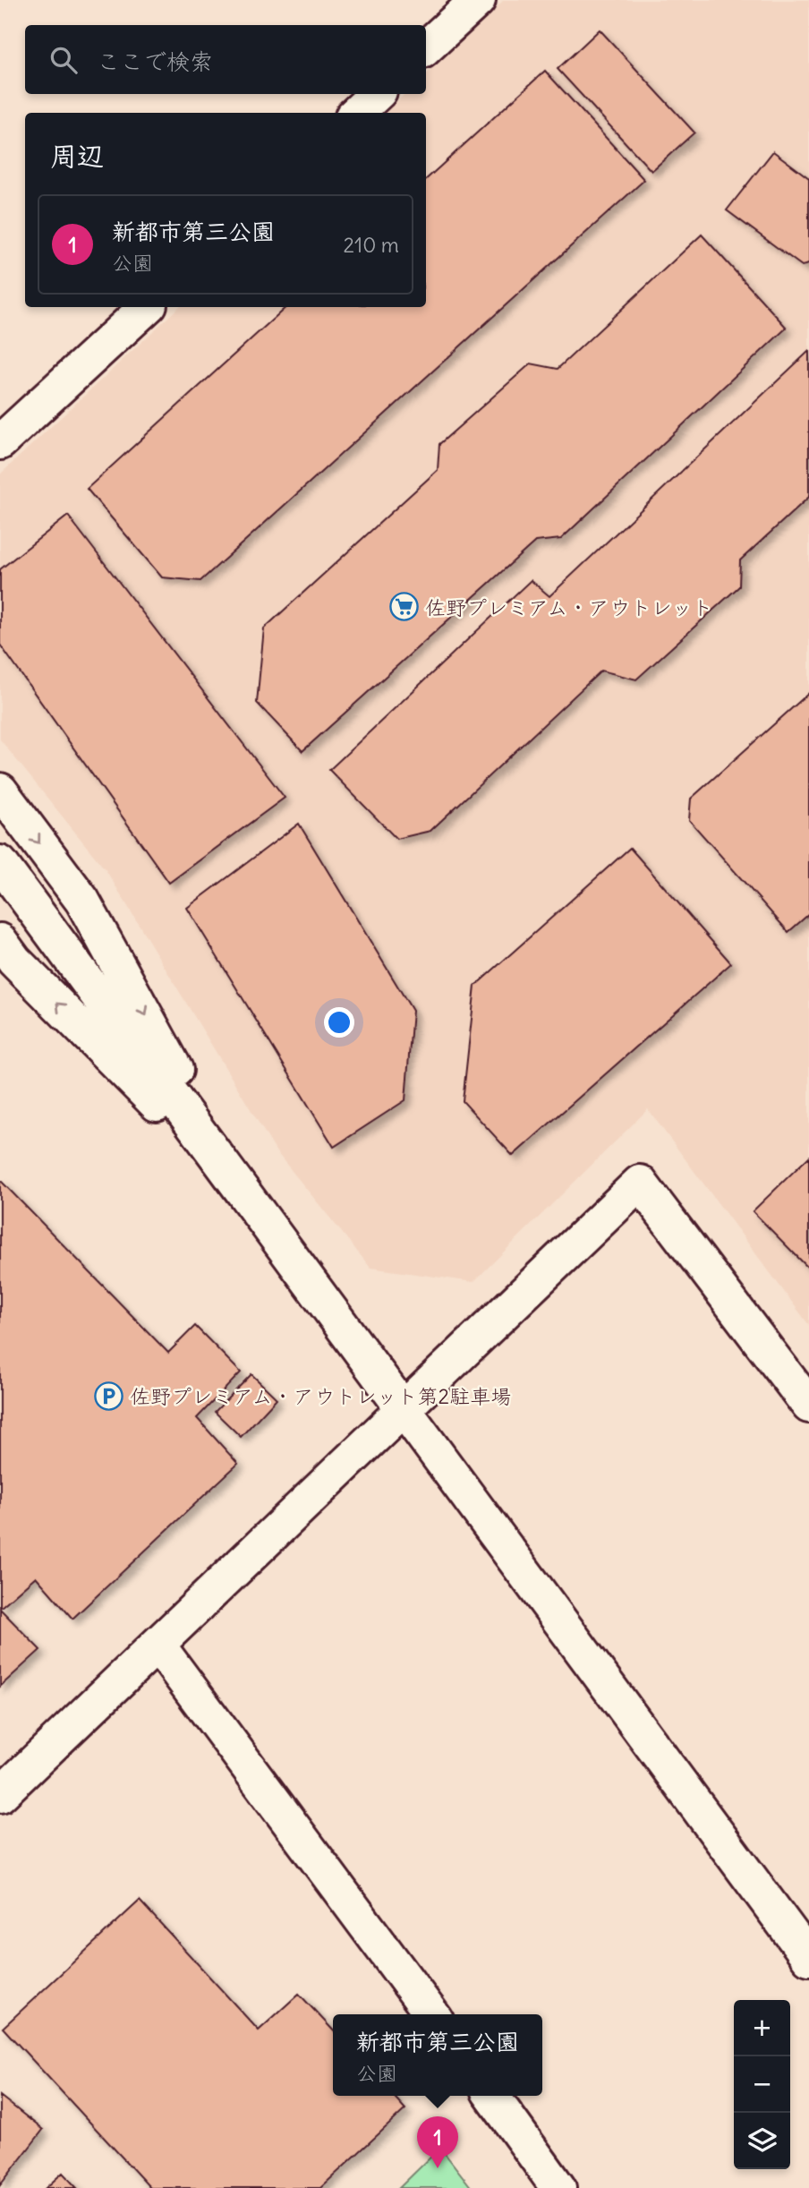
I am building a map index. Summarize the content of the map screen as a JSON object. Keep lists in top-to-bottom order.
{
  "places": {
    "supermarket": ["佐野プレミアム・アウトレット"],
    "parking": ["佐野プレミアム・アウトレット第2駐車場"]
  },
  "page": {
    "search": "ここで検索",
    "heading": "周辺",
    "list": [
      {
        "mark": "1",
        "name": "新都市第三公園",
        "note": "公園",
        "value": "210 m"
      }
    ],
    "map_buttons": ["+", "−"],
    "popup": ["新都市第三公園", "公園"],
    "pins": "1"
  }
}
